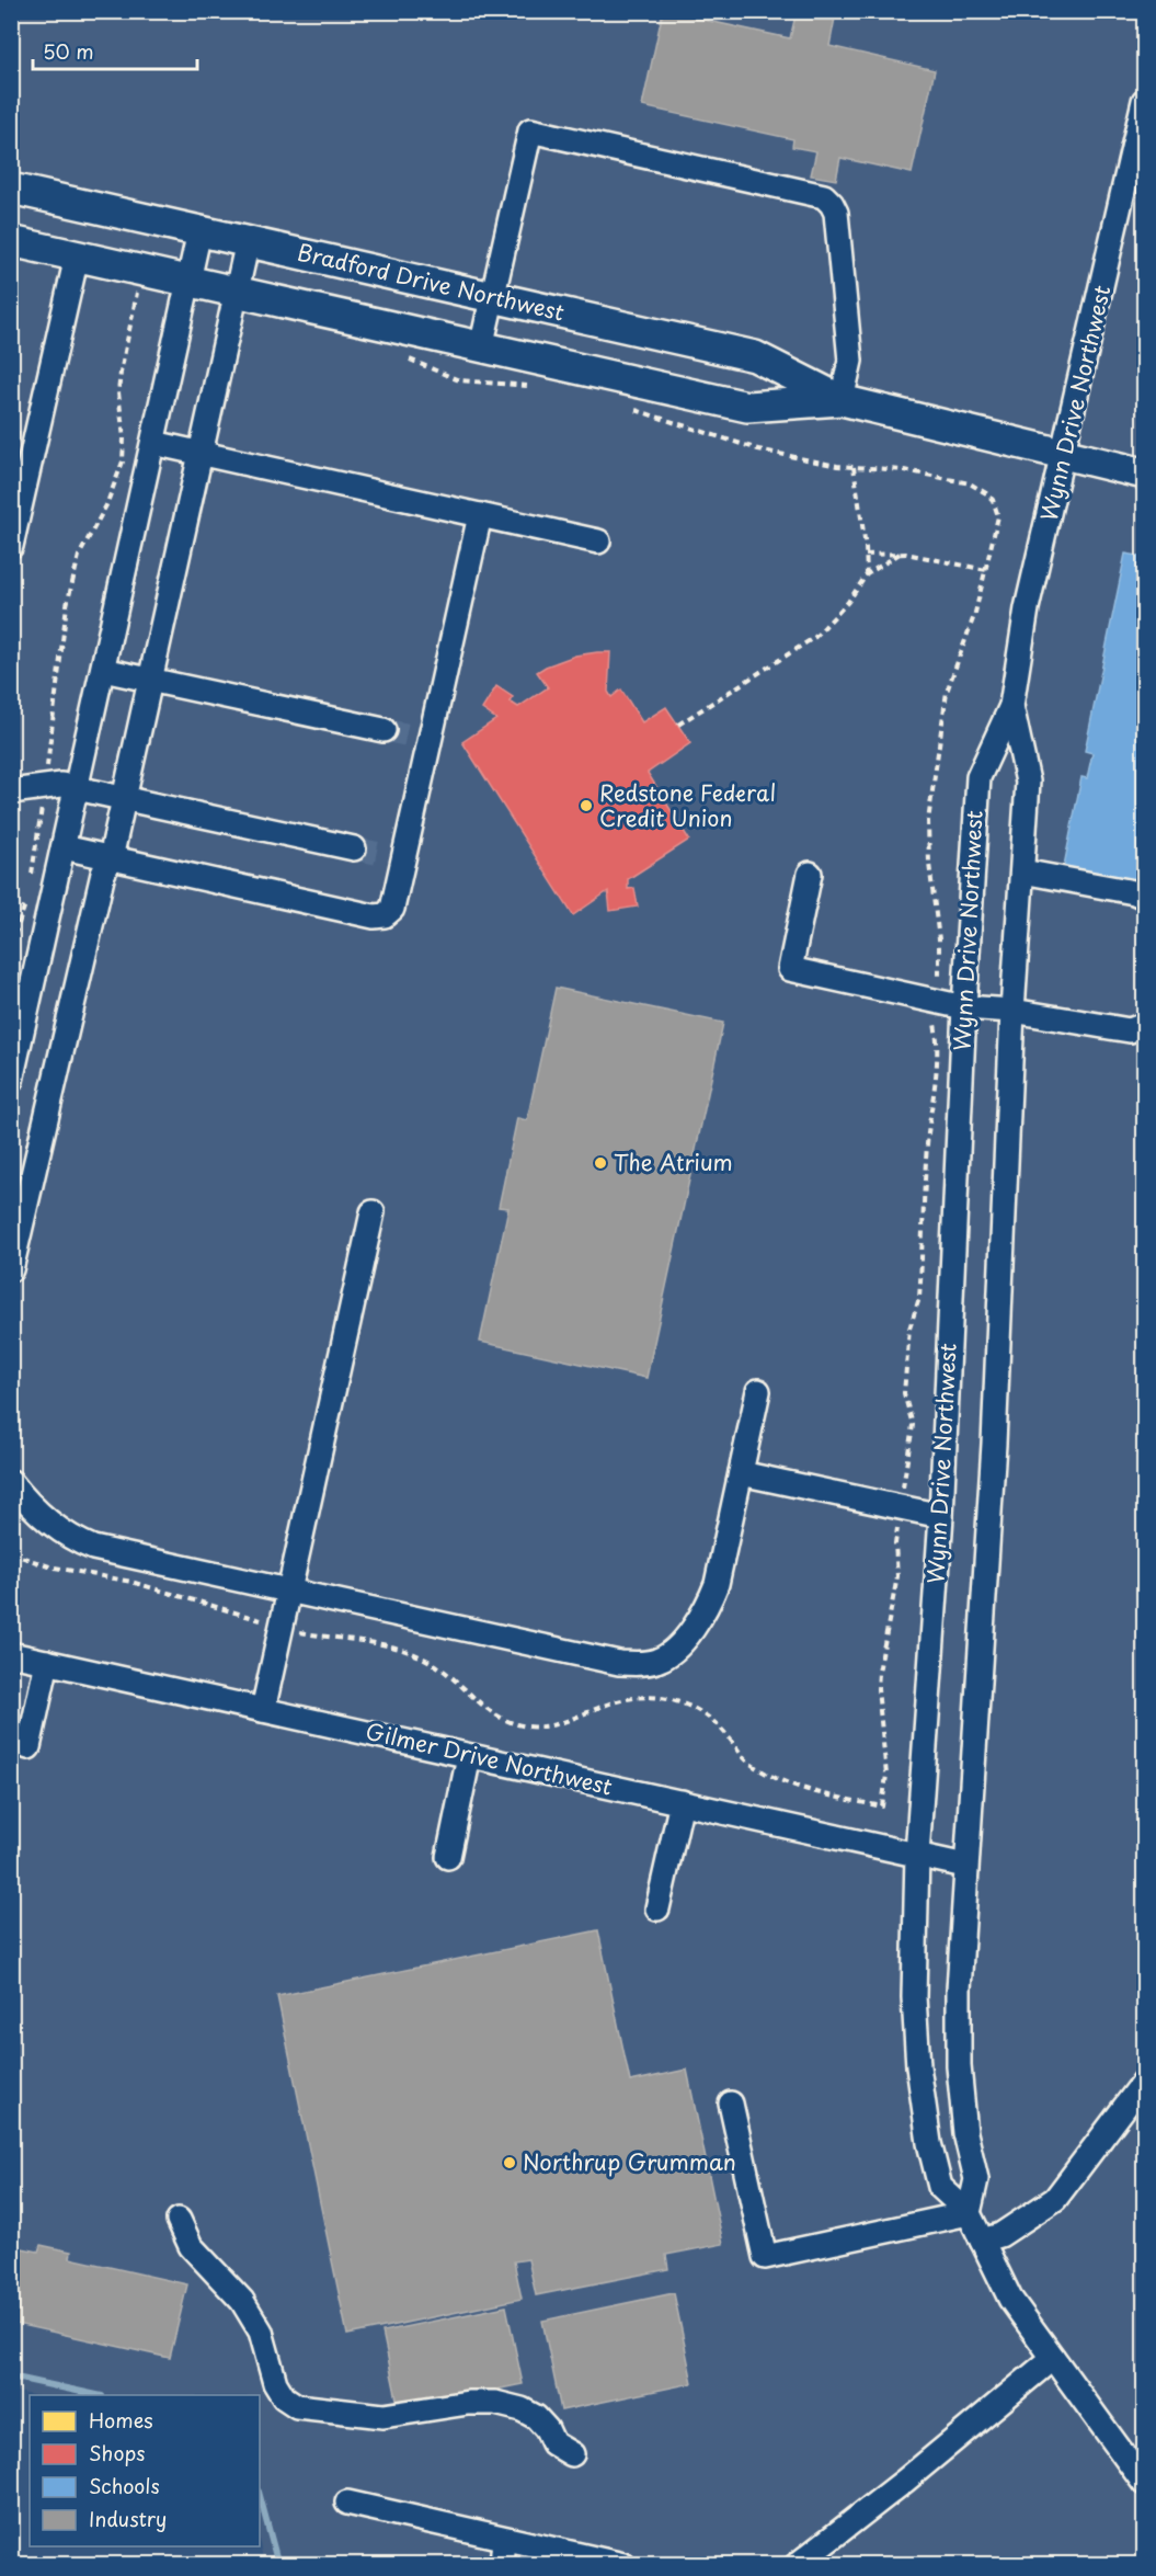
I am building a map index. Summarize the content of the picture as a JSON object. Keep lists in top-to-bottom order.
{
  "streets": {
    "main road": ["Bradford Drive Northwest"],
    "street": ["Wynn Drive Northwest", "Gilmer Drive Northwest"]
  },
  "crossings": [
    ["Bradford Drive Northwest", "Wynn Drive Northwest"],
    ["Wynn Drive Northwest", "Gilmer Drive Northwest"]
  ],
  "places": ["Redstone Federal Credit Union", "The Atrium", "Northrup Grumman"],
  "legend": [
    "Homes",
    "Shops",
    "Schools",
    "Industry"
  ],
  "scale_bar": "50 m"
}
